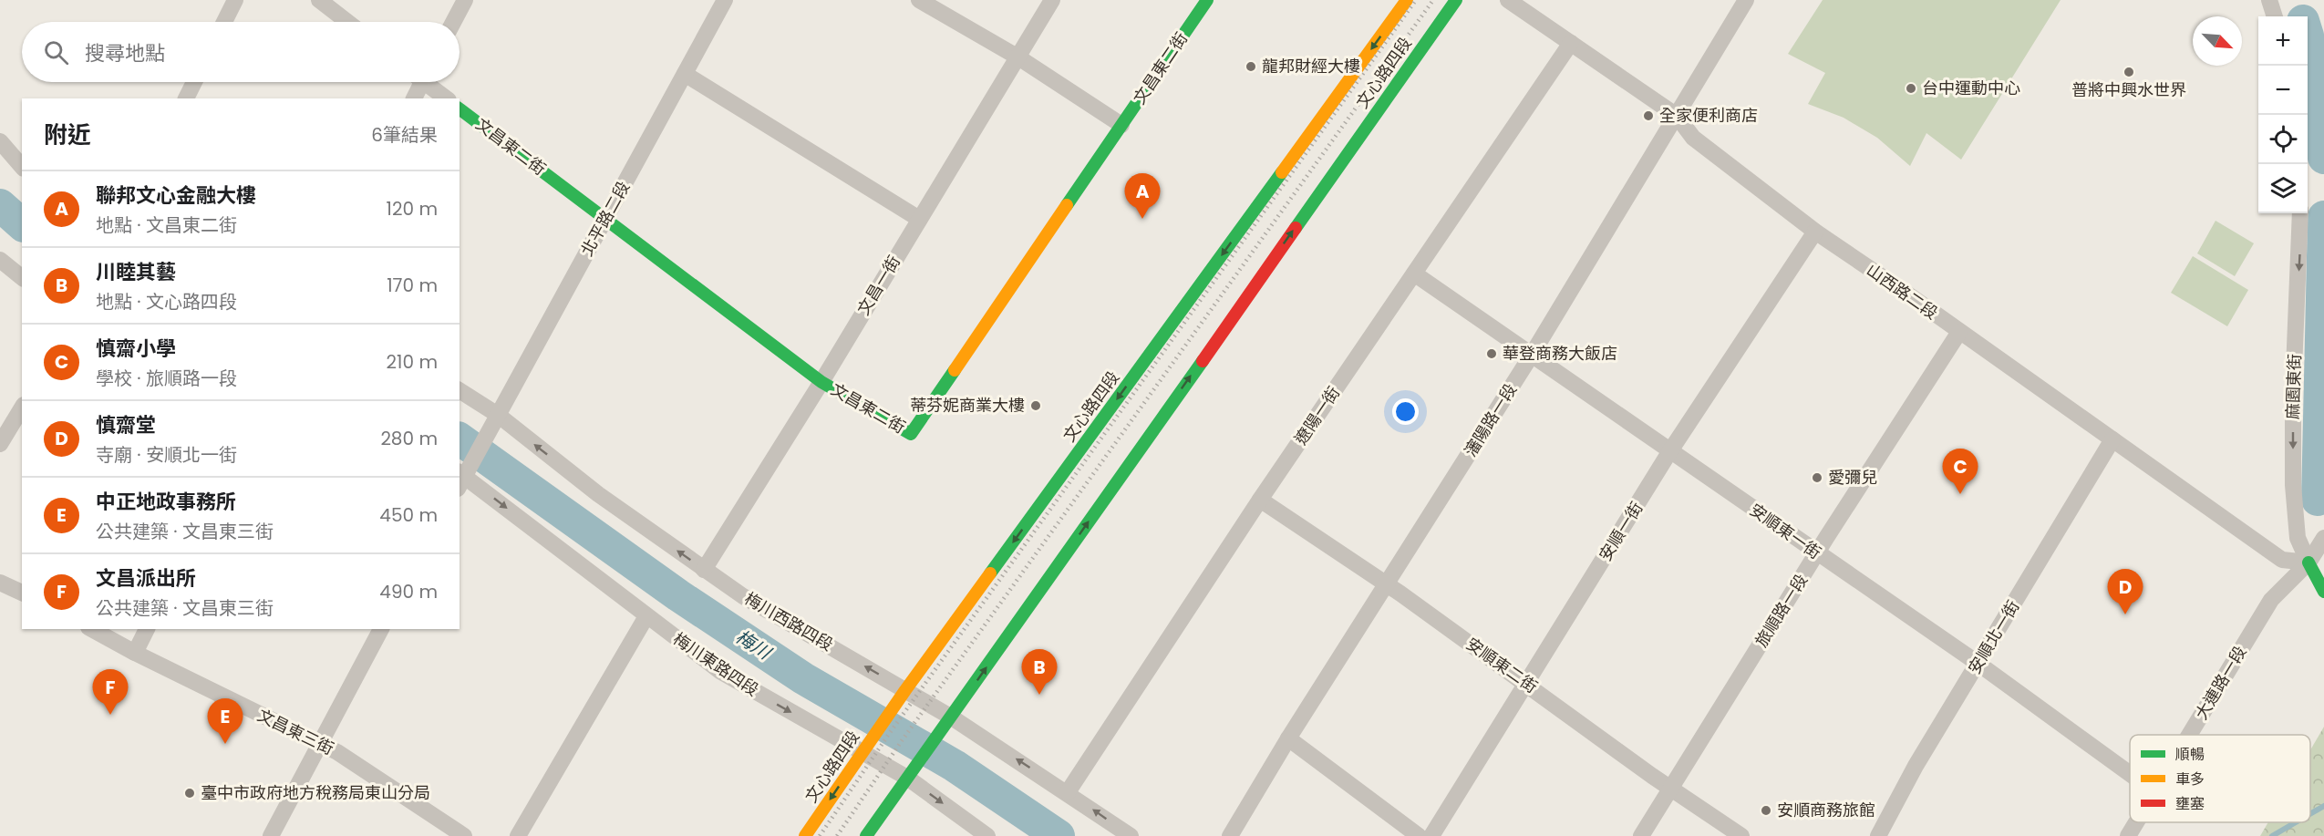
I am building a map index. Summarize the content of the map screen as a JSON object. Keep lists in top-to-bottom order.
{
  "streets": {
    "main road": ["文昌東二街", "文心路四段"],
    "street": [
      "北平路二段",
      "文昌一街",
      "山西路二段",
      "麻園東街",
      "遼陽一街",
      "瀋陽路一段",
      "安順一街",
      "安順東一街",
      "旅順路一段",
      "梅川西路四段",
      "安順北一街",
      "梅川東路四段",
      "安順東二街",
      "大連路一段",
      "文昌東三街"
    ]
  },
  "crossings": [
    ["文昌東二街", "北平路二段"],
    ["文昌東二街", "文昌一街"],
    ["文心路四段", "梅川西路四段"],
    ["文心路四段", "梅川東路四段"],
    ["北平路二段", "梅川西路四段"],
    ["北平路二段", "梅川東路四段"],
    ["文昌一街", "梅川西路四段"],
    ["山西路二段", "麻園東街"],
    ["山西路二段", "遼陽一街"],
    ["山西路二段", "瀋陽路一段"],
    ["山西路二段", "安順一街"],
    ["山西路二段", "旅順路一段"],
    ["山西路二段", "安順北一街"],
    ["山西路二段", "大連路一段"],
    ["麻園東街", "大連路一段"],
    ["遼陽一街", "安順東一街"],
    ["遼陽一街", "梅川西路四段"],
    ["遼陽一街", "安順東二街"],
    ["瀋陽路一段", "安順東一街"],
    ["瀋陽路一段", "安順東二街"],
    ["安順一街", "安順東一街"],
    ["安順一街", "安順東二街"],
    ["安順東一街", "旅順路一段"],
    ["安順東一街", "安順北一街"],
    ["旅順路一段", "安順東二街"]
  ],
  "one_way": ["麻園東街", "梅川西路四段", "梅川東路四段"],
  "water": ["梅川"],
  "places": [
    "龍邦財經大樓",
    "普將中興水世界",
    "台中運動中心",
    "全家便利商店",
    "華登商務大飯店",
    "蒂芬妮商業大樓",
    "愛彌兒",
    "臺中市政府地方稅務局東山分局",
    "安順商務旅館"
  ],
  "legend": ["順暢", "車多", "壅塞"],
  "north": "bottom right",
  "page": {
    "map_buttons": ["+", "−"],
    "search": "搜尋地點",
    "heading": ["附近", "6筆結果"],
    "list": [
      {
        "mark": "A",
        "name": "聯邦文心金融大樓",
        "note": "地點 · 文昌東二街",
        "value": "120 m"
      },
      {
        "mark": "B",
        "name": "川睦其藝",
        "note": "地點 · 文心路四段",
        "value": "170 m"
      },
      {
        "mark": "C",
        "name": "慎齋小學",
        "note": "學校 · 旅順路一段",
        "value": "210 m"
      },
      {
        "mark": "D",
        "name": "慎齋堂",
        "note": "寺廟 · 安順北一街",
        "value": "280 m"
      },
      {
        "mark": "E",
        "name": "中正地政事務所",
        "note": "公共建築 · 文昌東三街",
        "value": "450 m"
      },
      {
        "mark": "F",
        "name": "文昌派出所",
        "note": "公共建築 · 文昌東三街",
        "value": "490 m"
      }
    ],
    "pins": [
      "A",
      "C",
      "D",
      "B",
      "F",
      "E"
    ]
  }
}
